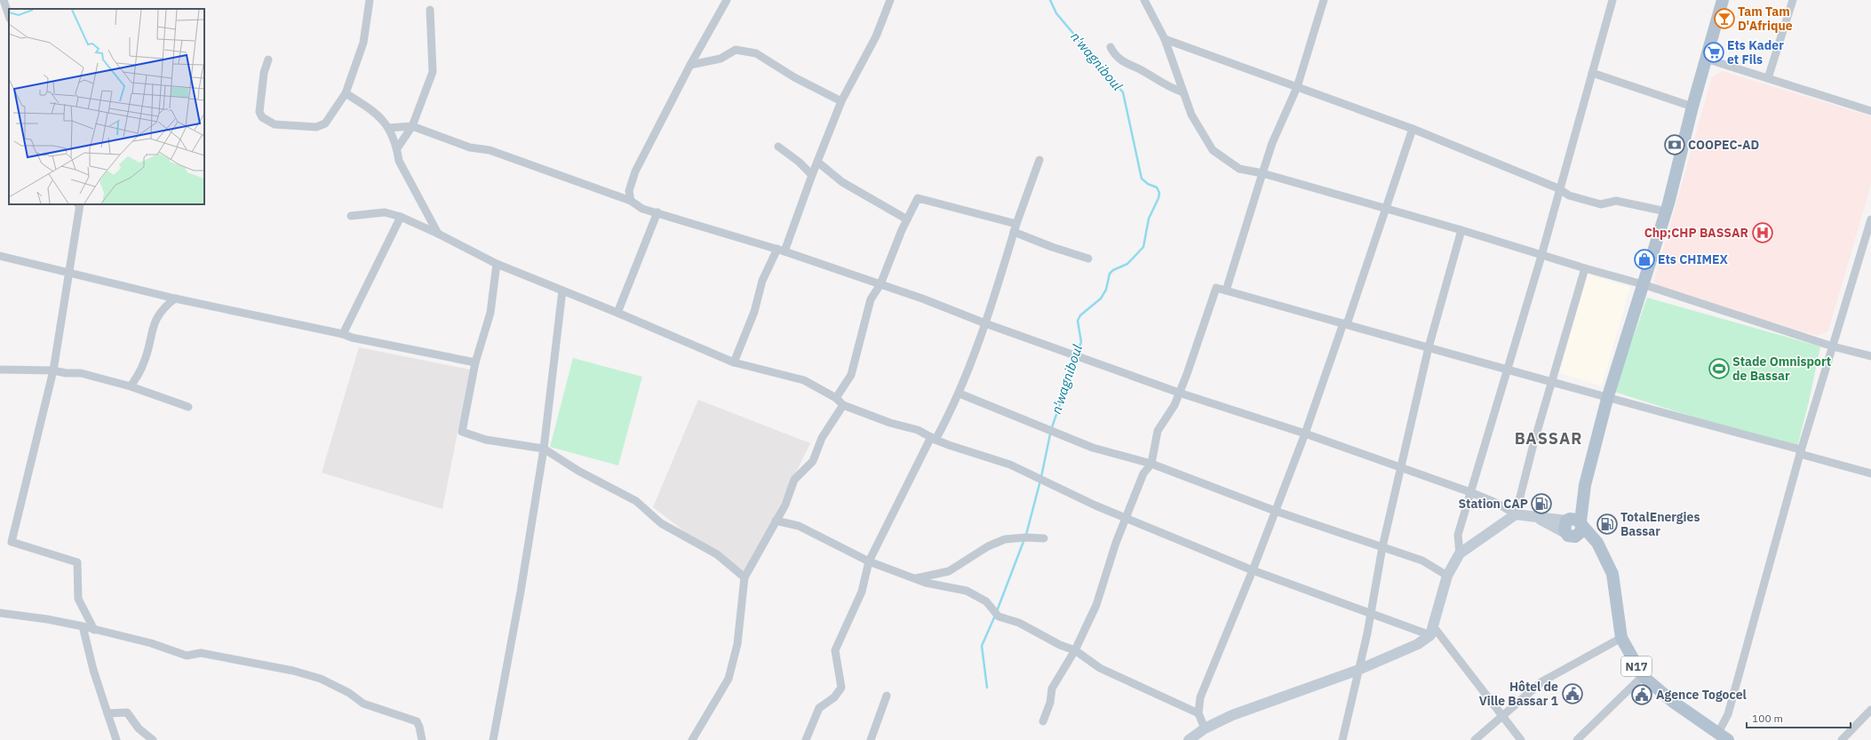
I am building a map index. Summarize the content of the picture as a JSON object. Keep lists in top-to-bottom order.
{
  "streets": {
    "main road": ["N17"]
  },
  "districts": ["BASSAR"],
  "water": ["n'wagniboul"],
  "places": {
    "bar": ["Tam Tam D'Afrique"],
    "supermarket": ["Ets Kader et Fils"],
    "bank": ["COOPEC-AD"],
    "hospital": ["Chp;CHP BASSAR"],
    "shop": ["Ets CHIMEX"],
    "sports": ["Stade Omnisport de Bassar"],
    "fuel station": ["Station CAP", "TotalEnergies Bassar"],
    "public building": ["Hôtel de Ville Bassar 1", "Agence Togocel"]
  },
  "scale_bar": "100 m"
}
